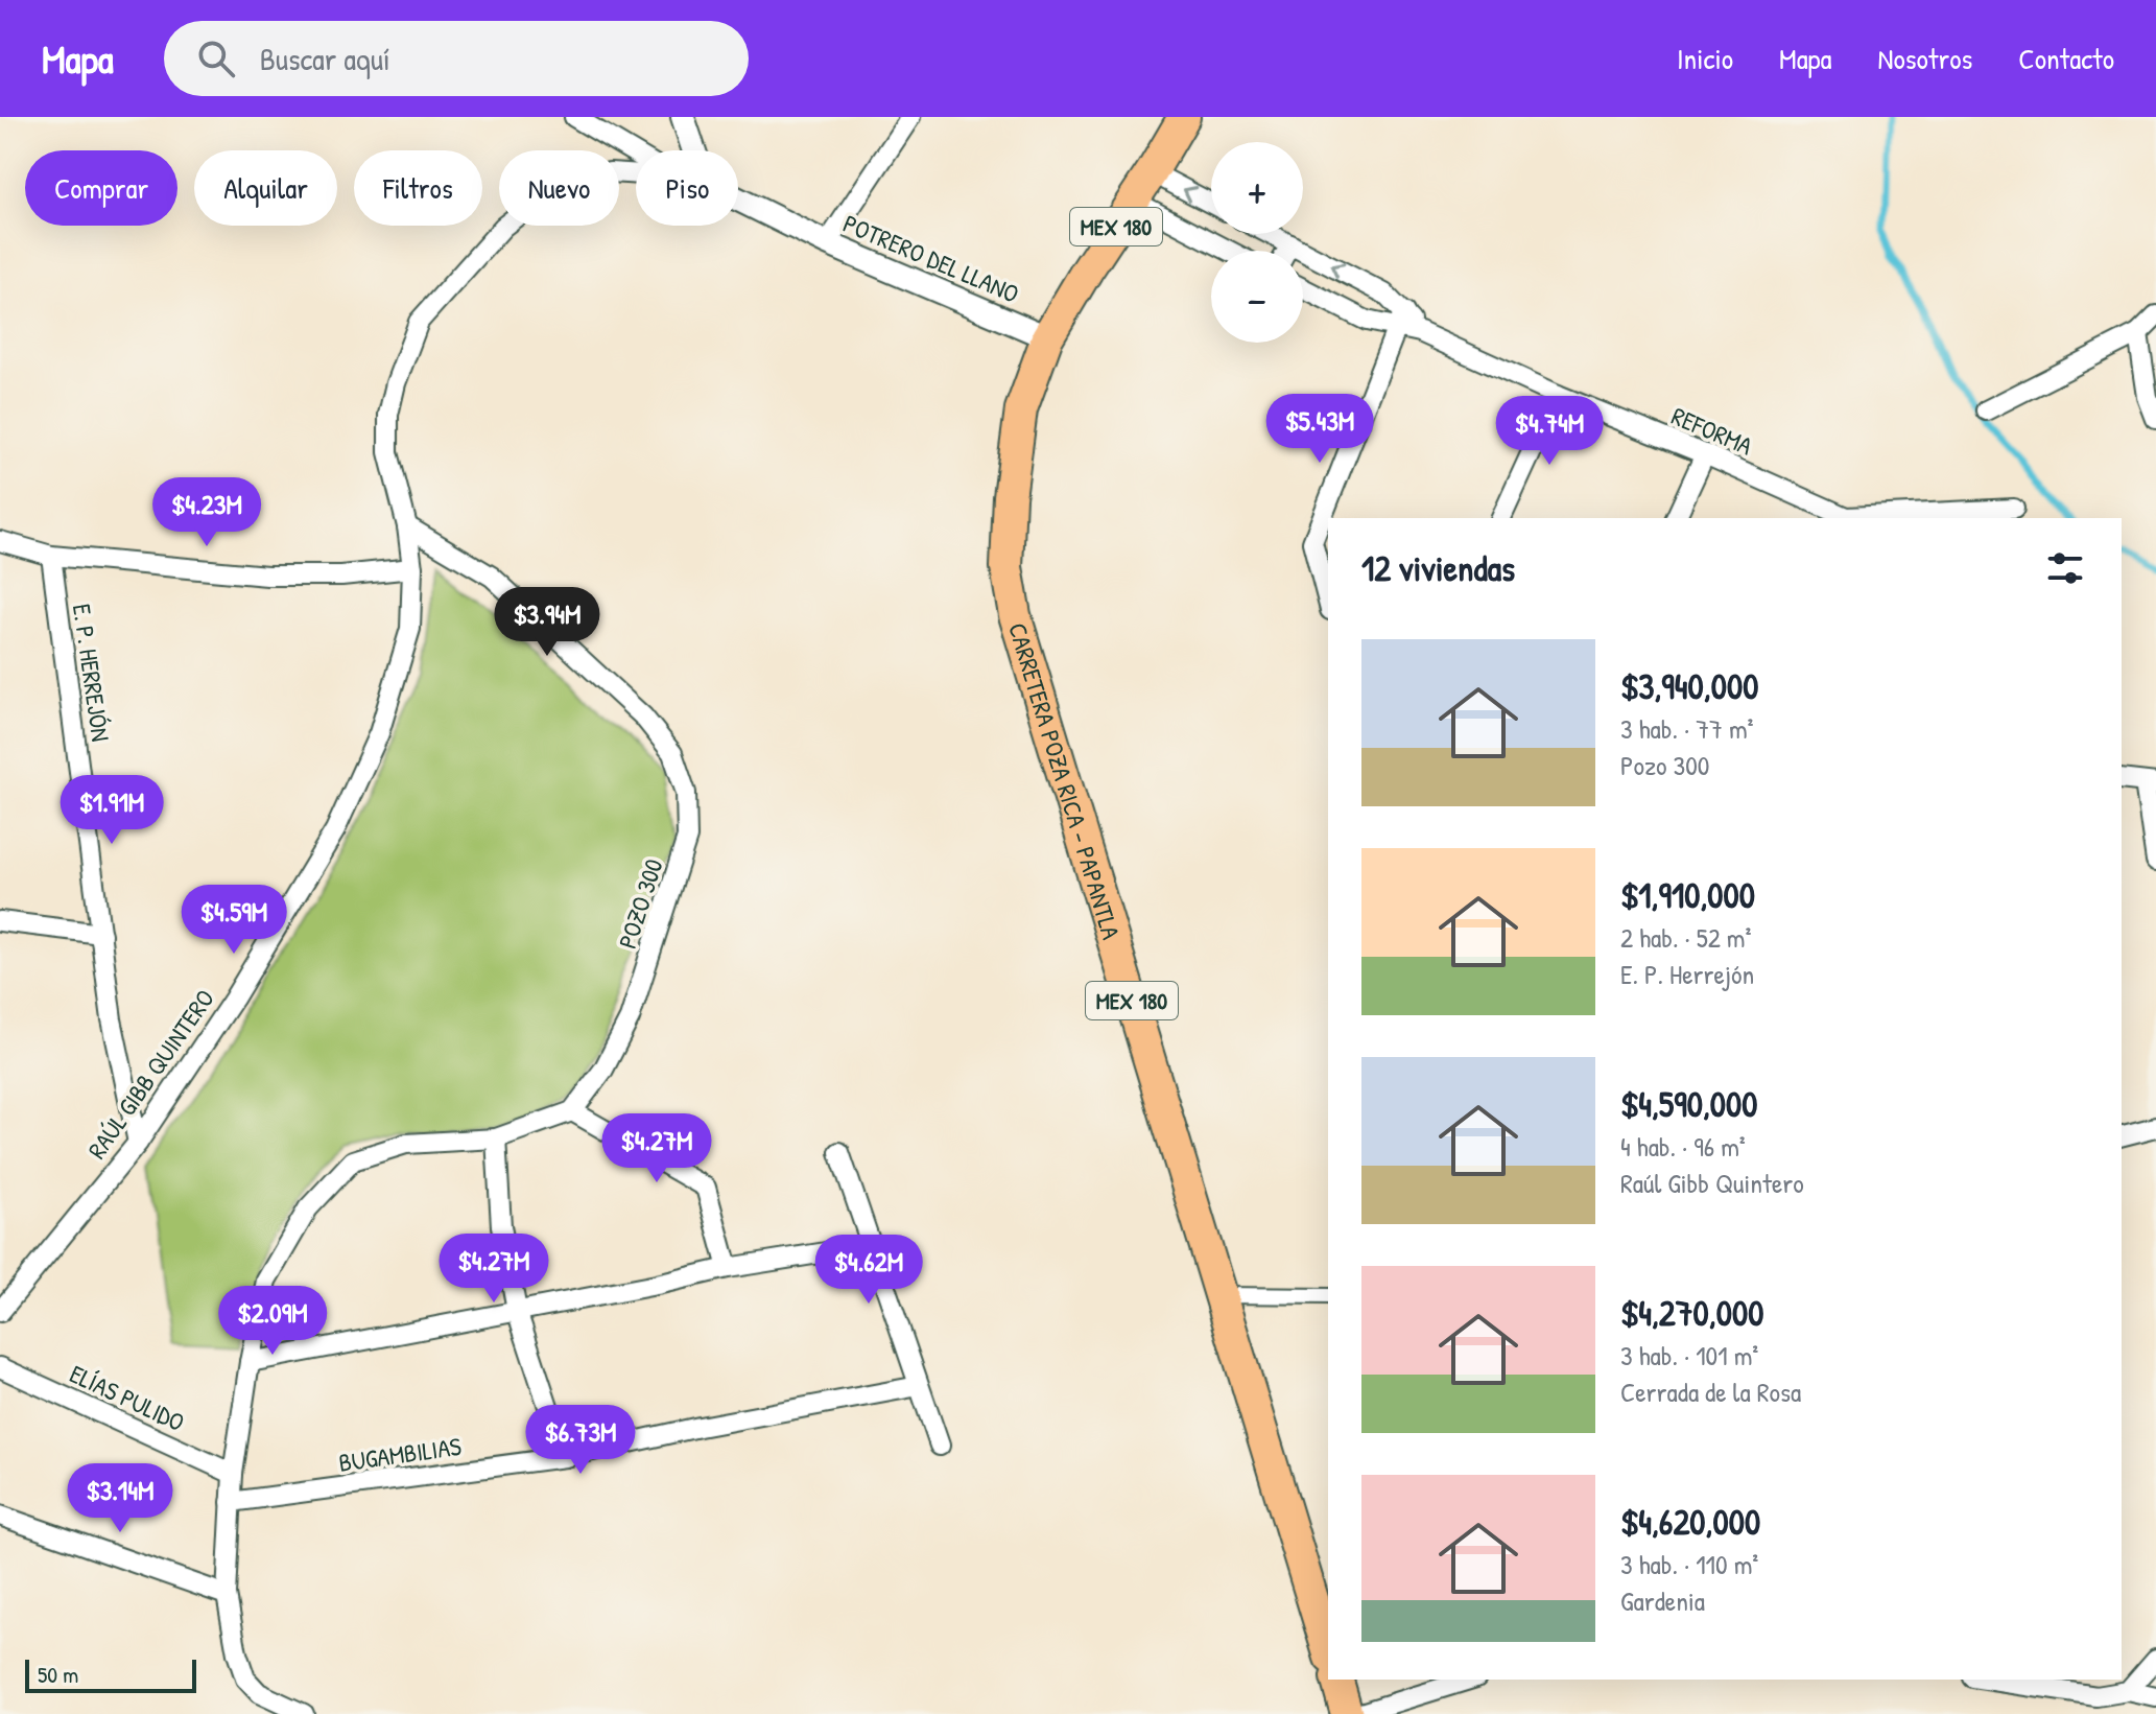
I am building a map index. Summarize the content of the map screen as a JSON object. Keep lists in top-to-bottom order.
{
  "streets": {
    "main road": ["MEX 180", "CARRETERA POZA RICA - PAPANTLA"],
    "street": [
      "POTRERO DEL LLANO",
      "REFORMA",
      "E. P. HERREJÓN",
      "POZO 300",
      "RAÚL GIBB QUINTERO",
      "ELÍAS PULIDO",
      "BUGAMBILIAS"
    ]
  },
  "crossings": [
    ["POTRERO DEL LLANO", "CARRETERA POZA RICA - PAPANTLA"],
    ["POTRERO DEL LLANO", "POZO 300"],
    ["POTRERO DEL LLANO", "RAÚL GIBB QUINTERO"],
    ["E. P. HERREJÓN", "RAÚL GIBB QUINTERO"]
  ],
  "scale_bar": "50 m",
  "page": {
    "header": "Mapa",
    "search": "Buscar aquí",
    "nav": [
      "Inicio",
      "Mapa",
      "Nosotros",
      "Contacto"
    ],
    "map_buttons": ["+", "−"],
    "chip": [
      "Comprar",
      "Alquilar",
      "Filtros",
      "Nuevo",
      "Piso"
    ],
    "price": [
      "$5.43M",
      "$4.74M",
      "$4.23M",
      "$3.94M",
      "$1.91M",
      "$4.59M",
      "$4.27M",
      "$4.27M",
      "$4.62M",
      "$2.09M",
      "$6.73M",
      "$3.14M"
    ],
    "heading": "12 viviendas",
    "list": [
      {
        "name": "$3,940,000",
        "note": "3 hab. · 77 m² · Pozo 300"
      },
      {
        "name": "$1,910,000",
        "note": "2 hab. · 52 m² · E. P. Herrejón"
      },
      {
        "name": "$4,590,000",
        "note": "4 hab. · 96 m² · Raúl Gibb Quintero"
      },
      {
        "name": "$4,270,000",
        "note": "3 hab. · 101 m² · Cerrada de la Rosa"
      },
      {
        "name": "$4,620,000",
        "note": "3 hab. · 110 m² · Gardenia"
      }
    ],
    "scale": "50 m"
  }
}
